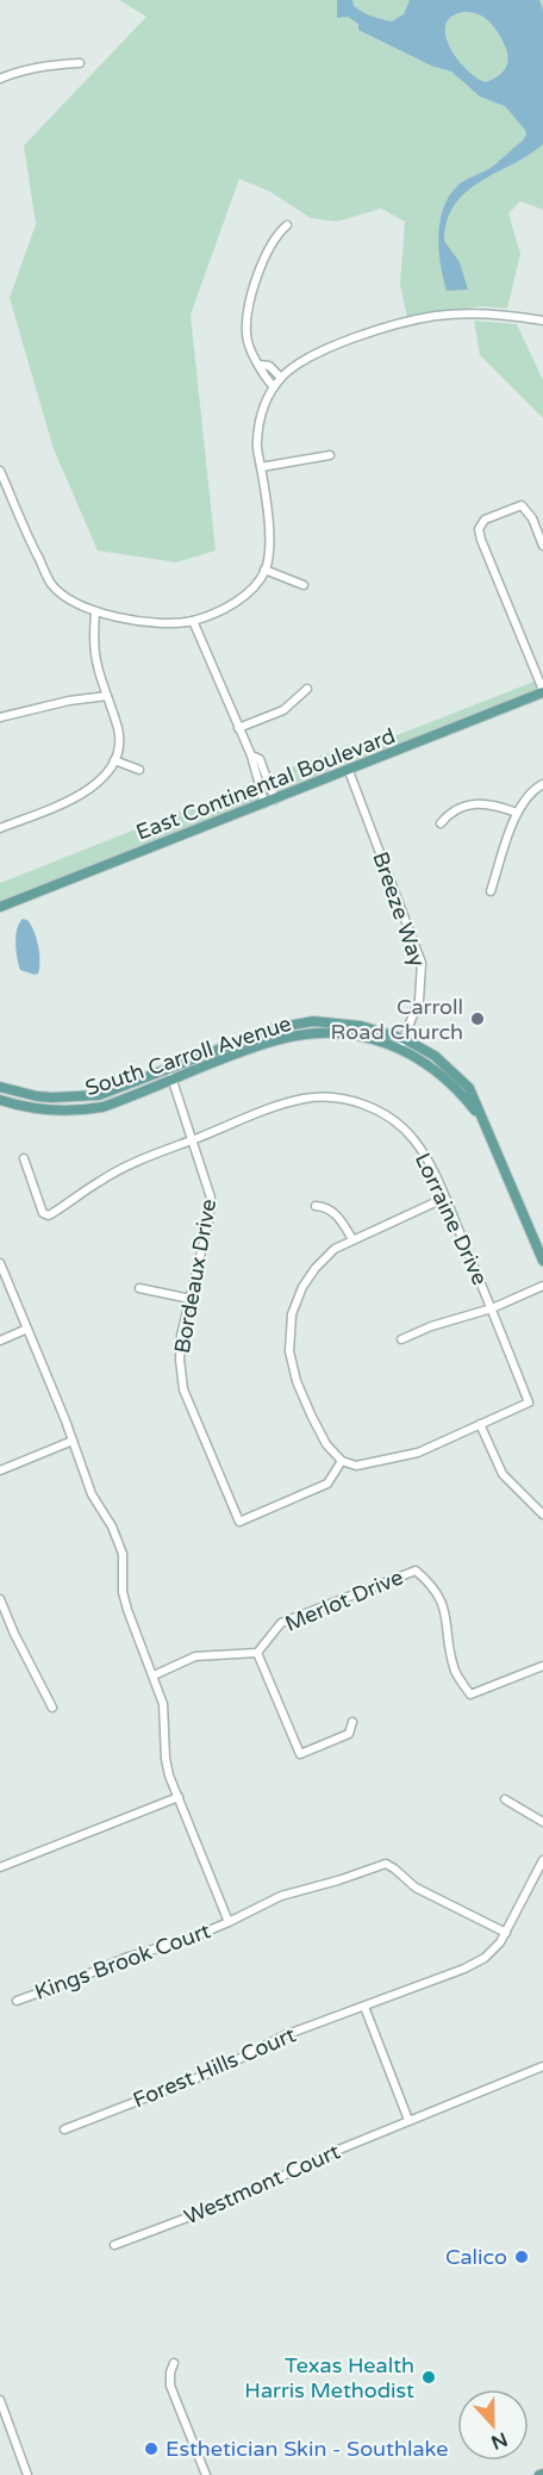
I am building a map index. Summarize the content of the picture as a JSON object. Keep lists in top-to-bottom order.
{
  "streets": {
    "main road": ["East Continental Boulevard", "South Carroll Avenue"],
    "street": [
      "Breeze Way",
      "Lorraine Drive",
      "Bordeaux Drive",
      "Merlot Drive",
      "Kings Brook Court",
      "Forest Hills Court",
      "Westmont Court"
    ]
  },
  "crossings": [
    ["East Continental Boulevard", "Breeze Way"],
    ["Breeze Way", "South Carroll Avenue"],
    ["South Carroll Avenue", "Bordeaux Drive"],
    ["Lorraine Drive", "Bordeaux Drive"],
    ["Kings Brook Court", "Forest Hills Court"]
  ],
  "places": [
    "Carroll Road Church",
    "Calico",
    "Texas Health Harris Methodist",
    "Esthetician Skin - Southlake"
  ],
  "north": "bottom"
}
